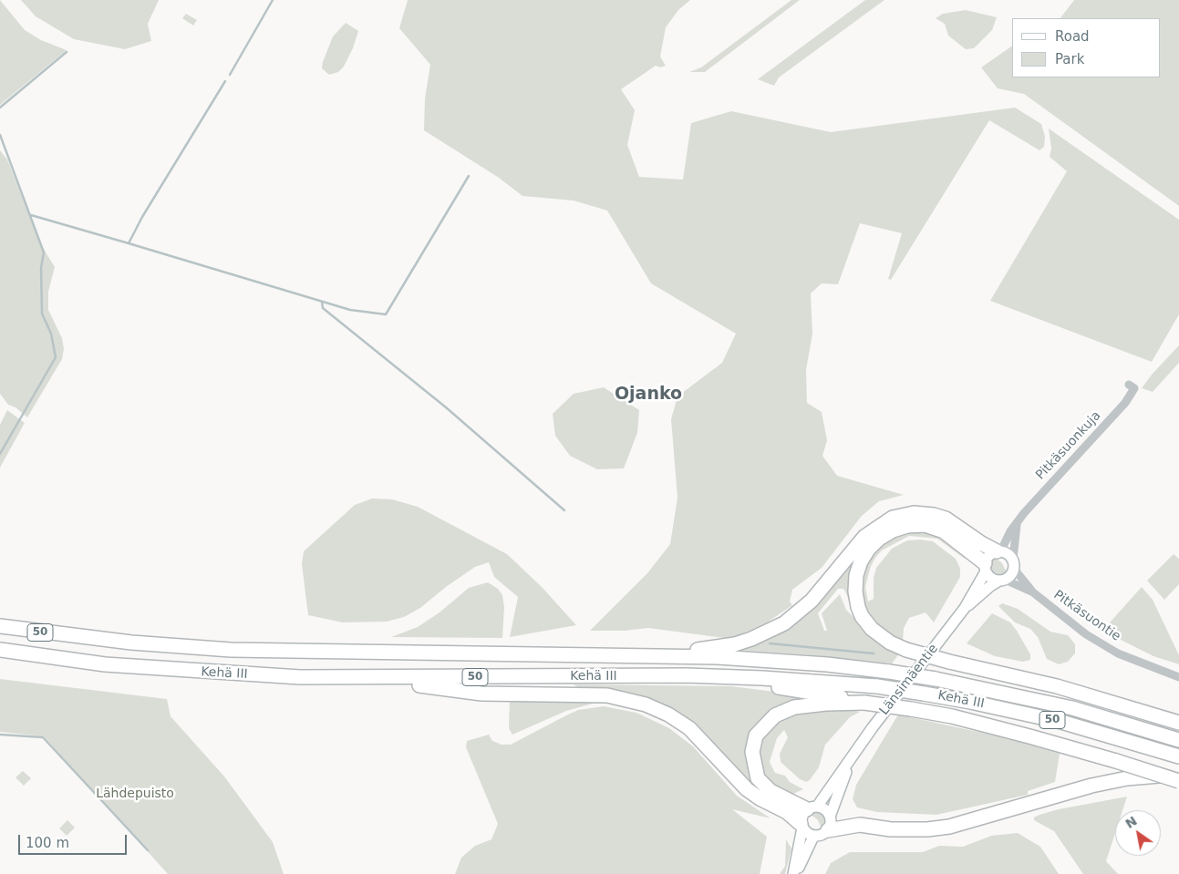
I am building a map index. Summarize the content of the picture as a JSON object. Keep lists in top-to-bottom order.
{
  "streets": {
    "highway": ["50", "Kehä III"],
    "main road": ["Länsimäentie"],
    "street": ["Pitkäsuonkuja", "Pitkäsuontie"]
  },
  "crossings": [
    ["Pitkäsuonkuja", "Pitkäsuontie"],
    ["Pitkäsuonkuja", "Länsimäentie"],
    ["Pitkäsuontie", "Länsimäentie"]
  ],
  "districts": ["Ojanko"],
  "parks": ["Lähdepuisto"],
  "legend": ["Road", "Park"],
  "scale_bar": "100 m",
  "north": "top left"
}
